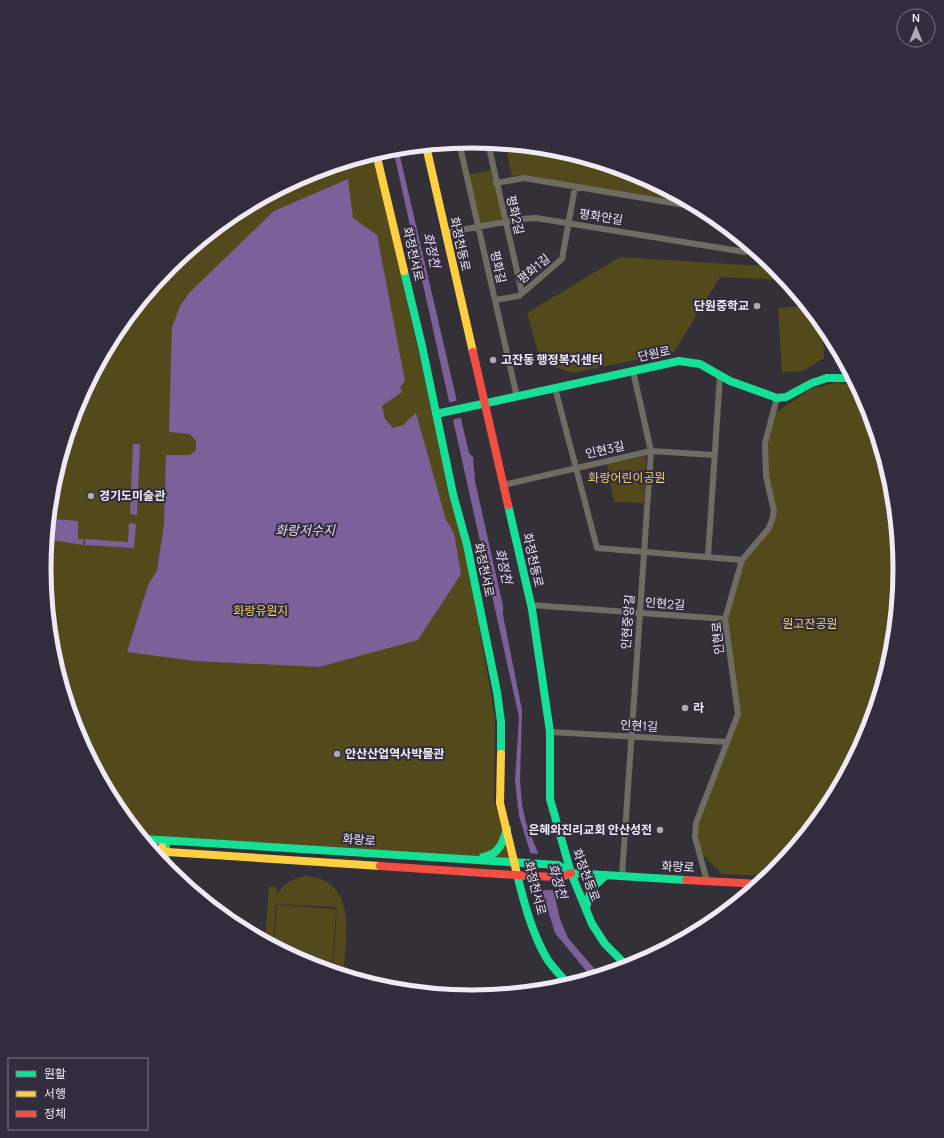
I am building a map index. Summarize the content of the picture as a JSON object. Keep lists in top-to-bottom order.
{
  "streets": {
    "street": [
      "평화2길",
      "평화안길",
      "화정천동로",
      "화정천서로",
      "평화길",
      "평화1길",
      "단원로",
      "인현3길",
      "인현2길",
      "인현중앙길",
      "인현로",
      "인현1길",
      "화랑로"
    ]
  },
  "crossings": [
    ["평화2길", "평화안길"],
    ["평화2길", "평화1길"],
    ["평화안길", "화정천동로"],
    ["평화안길", "평화길"],
    ["평화안길", "평화1길"],
    ["화정천동로", "단원로"],
    ["화정천동로", "인현3길"],
    ["화정천동로", "인현2길"],
    ["화정천동로", "인현1길"],
    ["화정천동로", "화랑로"],
    ["화정천서로", "단원로"],
    ["화정천서로", "화랑로"],
    ["평화길", "평화1길"],
    ["평화길", "단원로"],
    ["단원로", "인현중앙길"],
    ["단원로", "인현로"],
    ["인현3길", "인현중앙길"],
    ["인현2길", "인현중앙길"],
    ["인현2길", "인현로"],
    ["인현중앙길", "인현1길"],
    ["인현중앙길", "화랑로"],
    ["인현로", "인현1길"],
    ["인현로", "화랑로"]
  ],
  "water": ["화정천", "화랑저수지"],
  "parks": ["화랑어린이공원", "화랑유원지", "원고잔공원"],
  "places": [
    "단원중학교",
    "고잔동 행정복지센터",
    "경기도미술관",
    "라",
    "안산산업역사박물관",
    "은혜와진리교회 안산성전"
  ],
  "legend": ["원활", "서행", "정체"],
  "north": "top"
}
